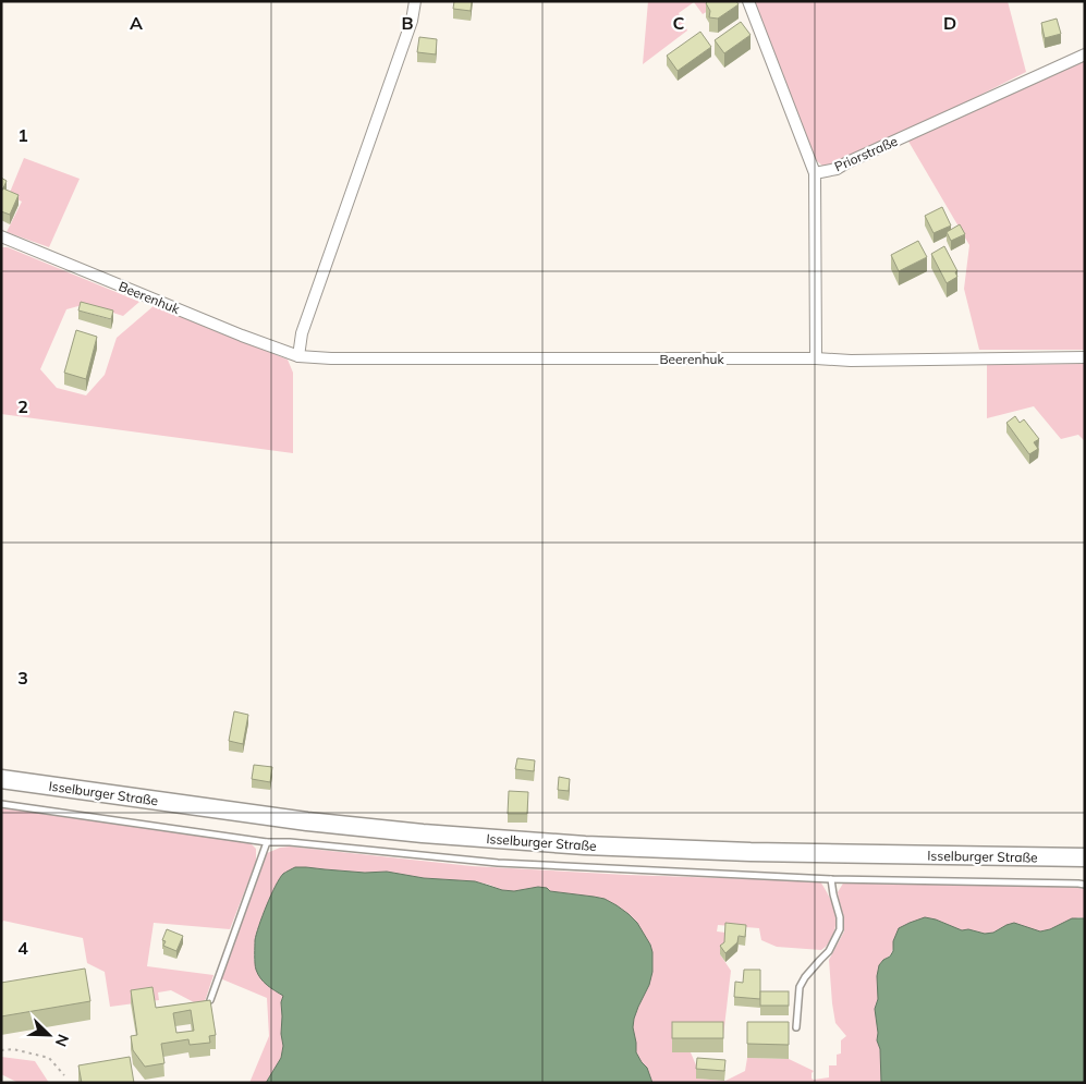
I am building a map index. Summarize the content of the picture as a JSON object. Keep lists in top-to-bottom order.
{
  "streets": {
    "main road": ["Isselburger Straße"],
    "street": ["Priorstraße", "Beerenhuk"]
  },
  "north": "bottom right",
  "grid": {
    "columns": [
      "A",
      "B",
      "C",
      "D"
    ],
    "rows": [
      "1",
      "2",
      "3",
      "4"
    ]
  }
}
